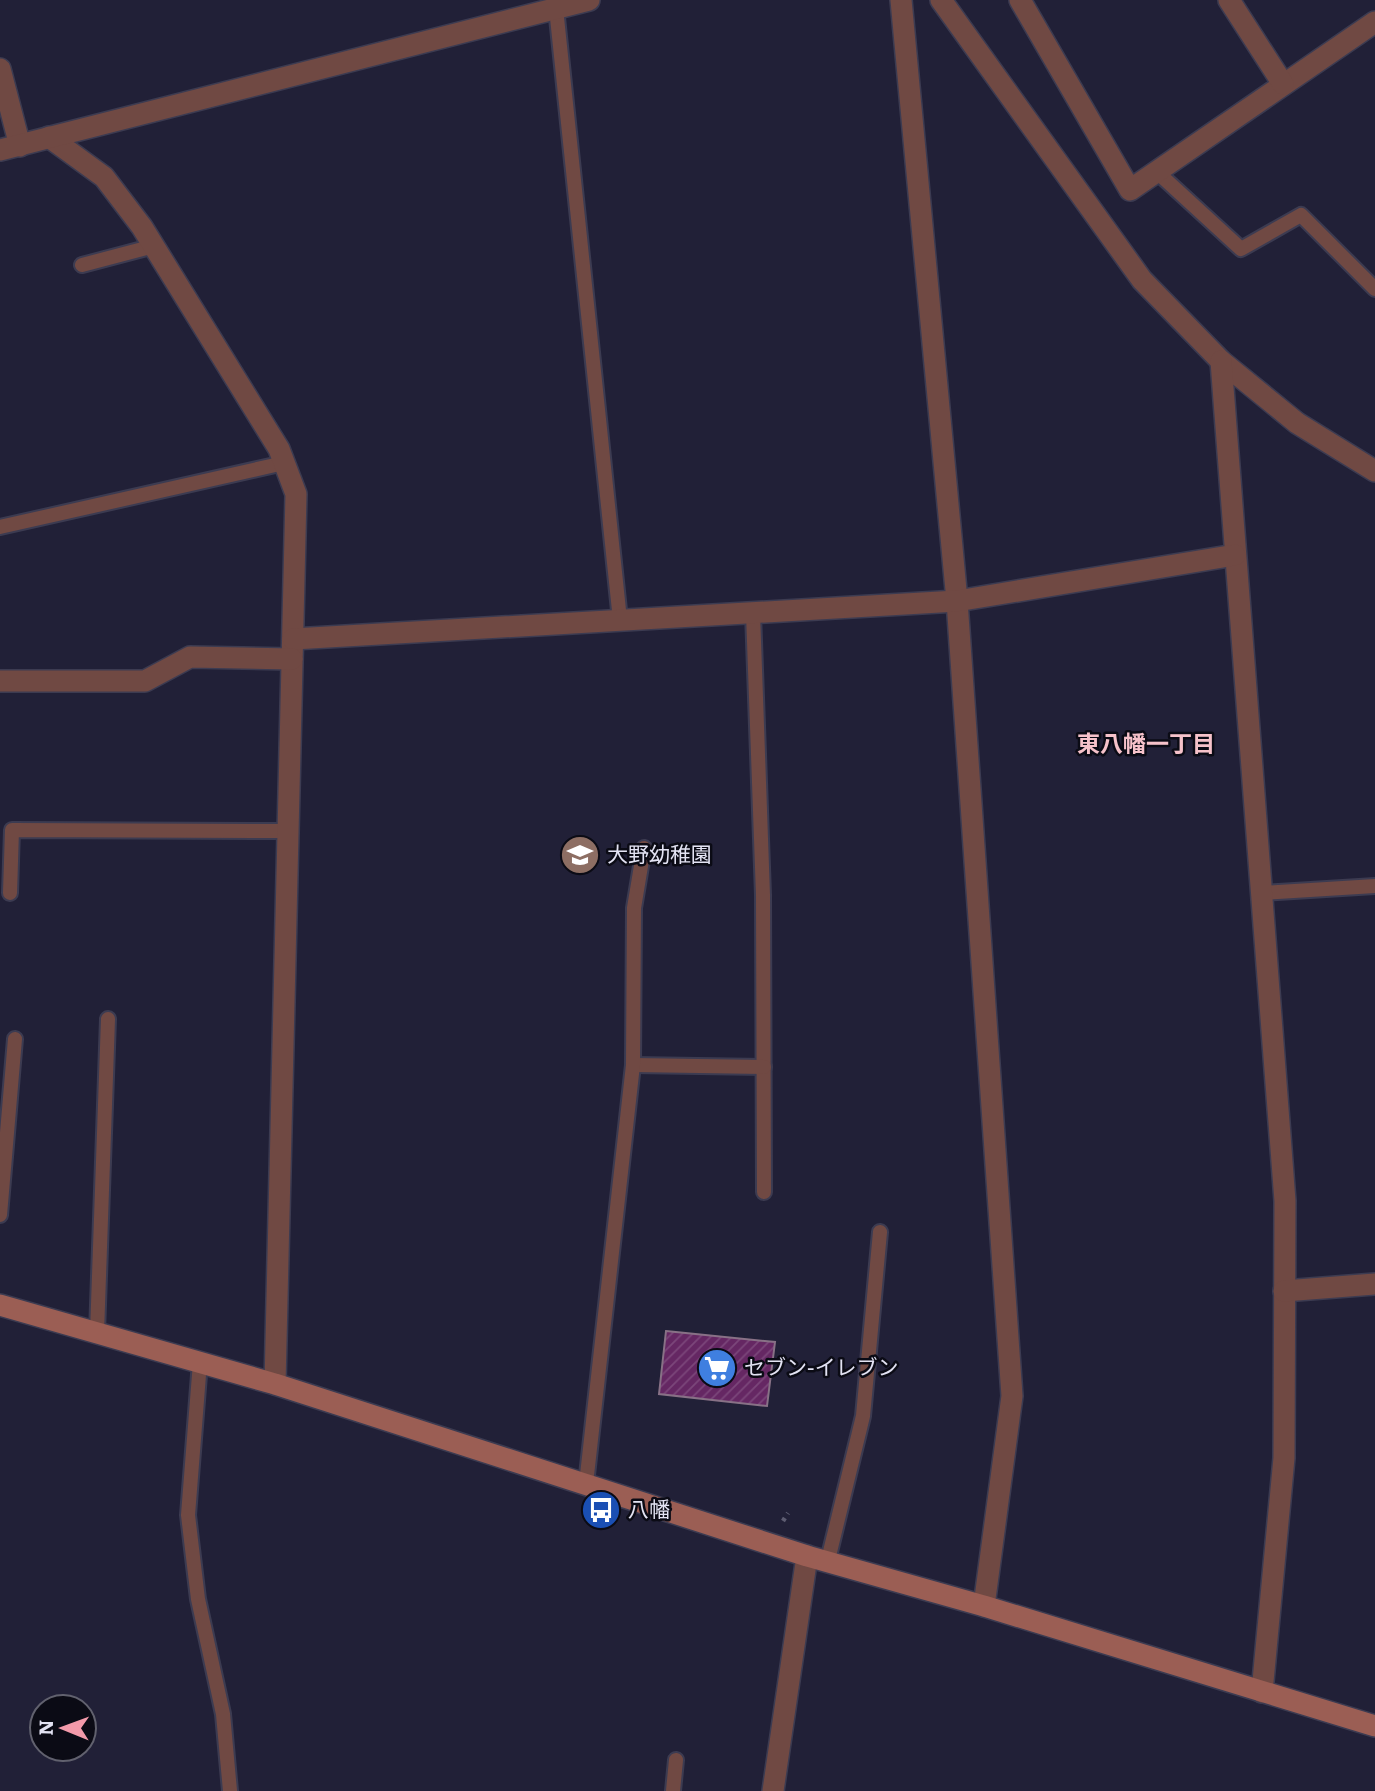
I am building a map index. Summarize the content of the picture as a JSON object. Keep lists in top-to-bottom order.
{
  "districts": ["東八幡一丁目"],
  "places": {
    "school or university": ["大野幼稚園"],
    "supermarket": ["セブン-イレブン"],
    "bus stop": ["八幡"]
  },
  "north": "left"
}
